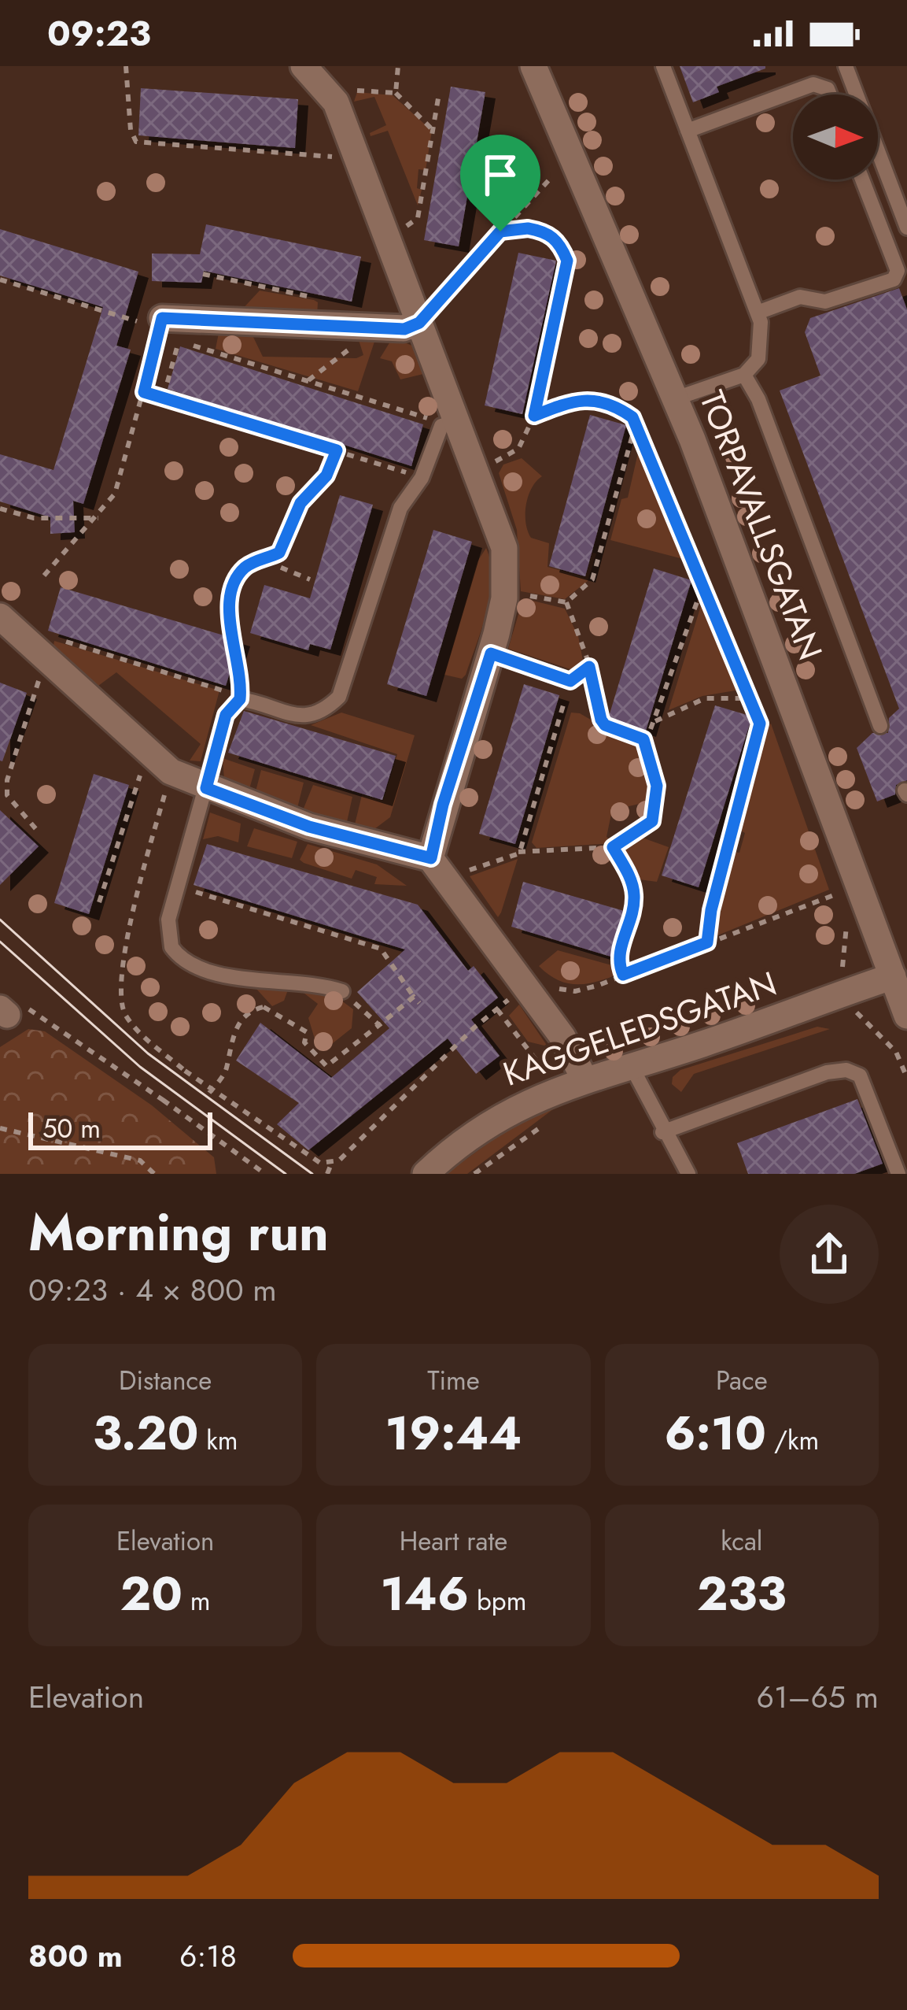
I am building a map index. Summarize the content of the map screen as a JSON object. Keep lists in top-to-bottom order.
{
  "streets": {
    "street": ["TORPAVALLSGATAN", "KAGGELEDSGATAN"]
  },
  "crossings": [
    ["TORPAVALLSGATAN", "KAGGELEDSGATAN"]
  ],
  "scale_bar": "50 m",
  "north": "right",
  "page": {
    "status": "09:23",
    "scale": "50 m",
    "heading": ["Morning run", "09:23 · 4 × 800 m"],
    "stats": [
      ["Distance", "3.20 km"],
      ["Time", "19:44"],
      ["Pace", "6:10 /km"],
      ["Elevation", "20 m"],
      ["Heart rate", "146 bpm"],
      ["kcal", "233"]
    ],
    "chart": ["Elevation", "61–65 m"],
    "list": [
      {
        "name": "800 m",
        "note": "6:18"
      }
    ]
  }
}
